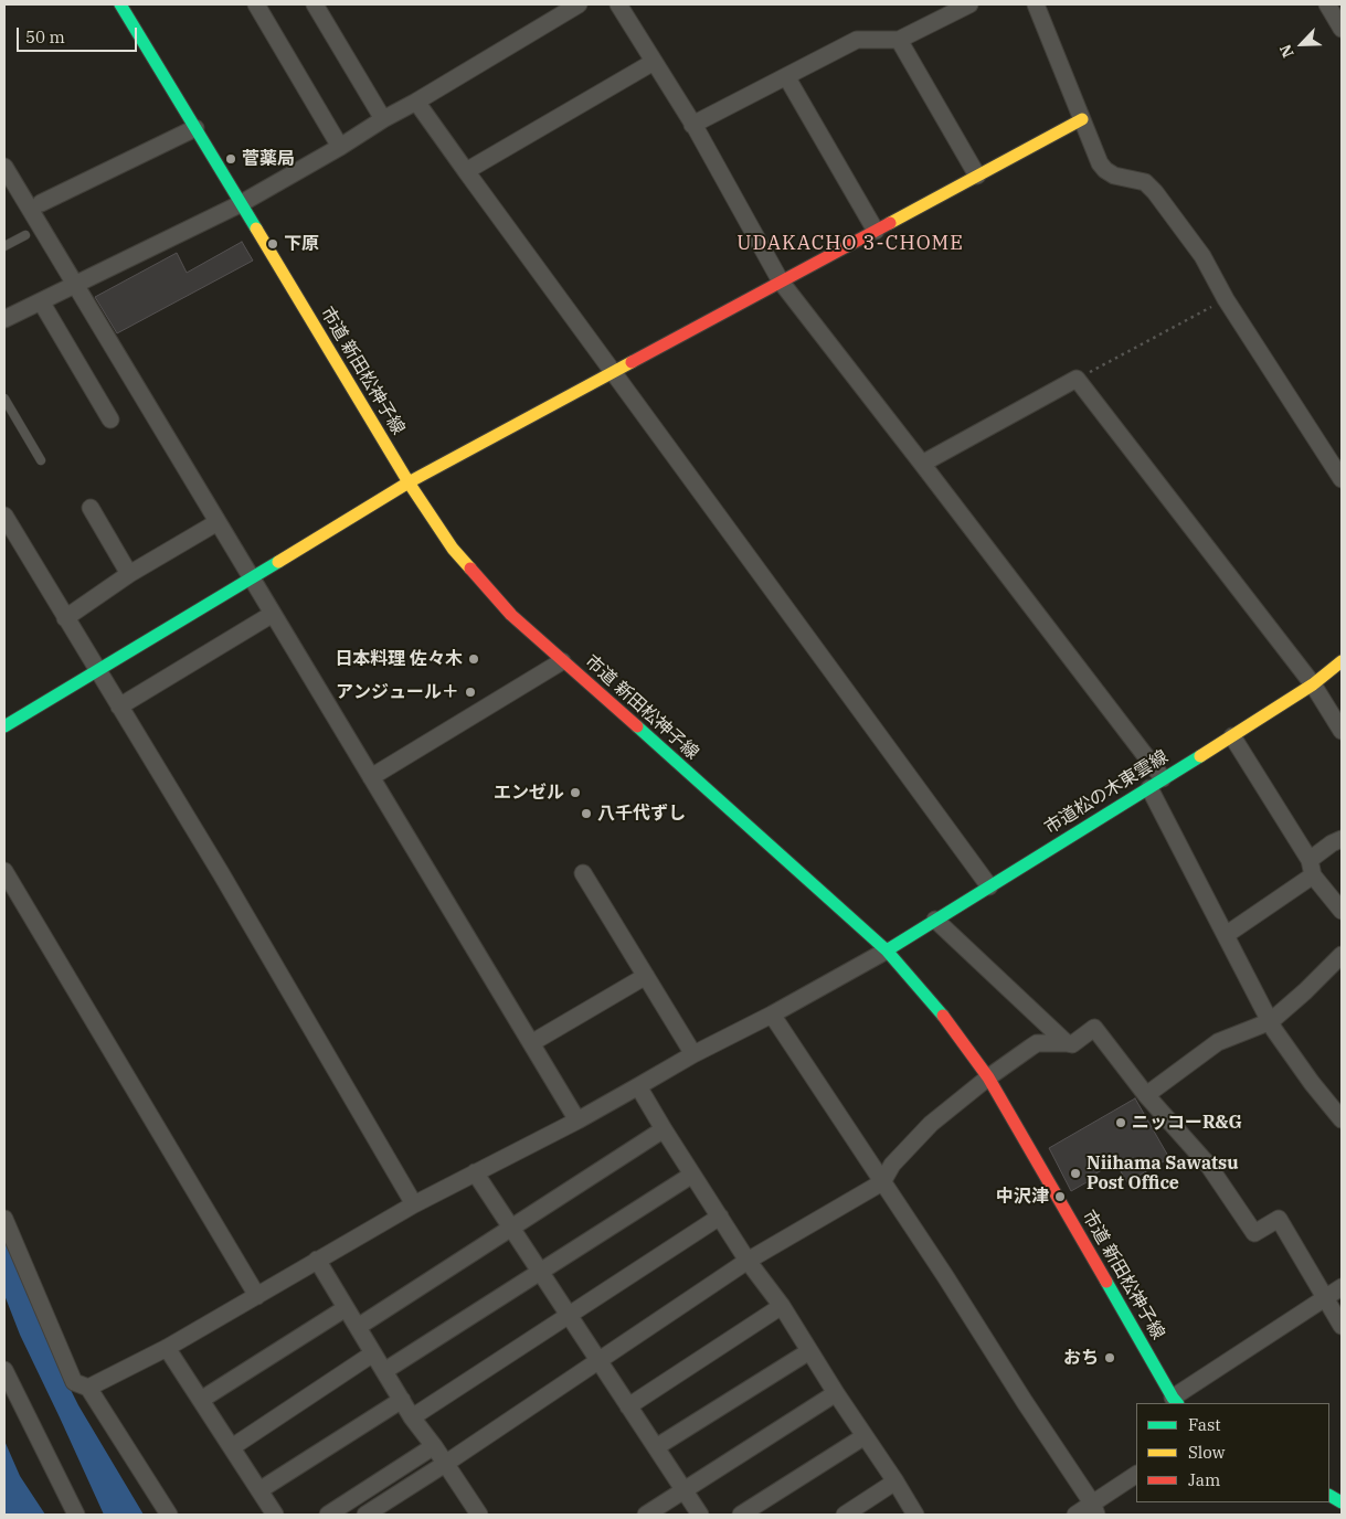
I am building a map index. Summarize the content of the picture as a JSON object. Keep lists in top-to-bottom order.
{
  "streets": {
    "street": ["市道 新田松神子線", "市道松の木東雲線"]
  },
  "crossings": [
    ["市道 新田松神子線", "市道松の木東雲線"]
  ],
  "districts": ["UDAKACHO 3-CHOME"],
  "places": [
    "菅薬局",
    "下原",
    "日本料理 佐々木",
    "アンジュール＋",
    "エンゼル",
    "八千代ずし",
    "ニッコーR&G",
    "Niihama Sawatsu Post Office",
    "中沢津",
    "おち"
  ],
  "legend": ["Fast", "Slow", "Jam"],
  "scale_bar": "50 m",
  "north": "bottom left"
}
